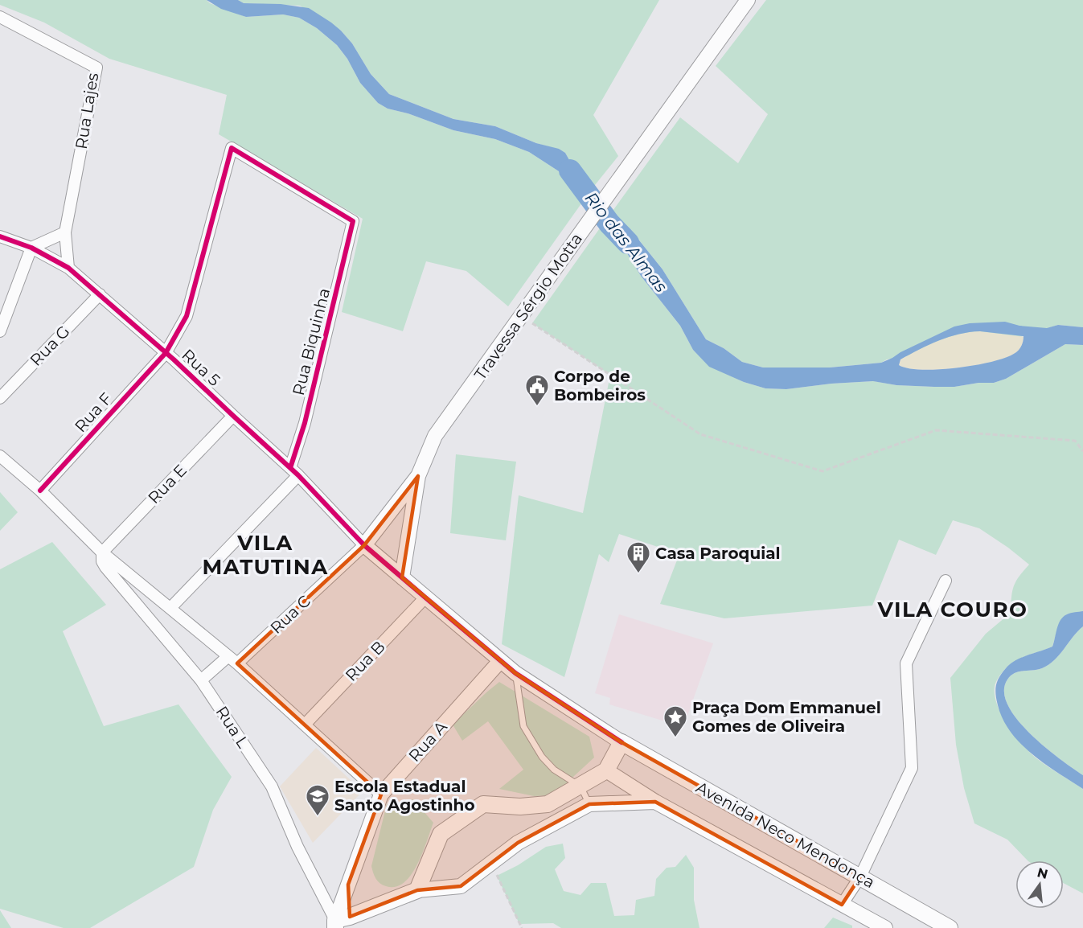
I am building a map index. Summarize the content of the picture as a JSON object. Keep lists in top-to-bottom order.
{
  "streets": {
    "main road": ["Avenida Neco Mendonça"],
    "street": [
      "Rua Lajes",
      "Travessa Sérgio Motta",
      "Rua Biquinha",
      "Rua G",
      "Rua 5",
      "Rua F",
      "Rua E",
      "Rua C",
      "Rua B",
      "Rua L",
      "Rua A"
    ]
  },
  "crossings": [
    ["Rua Lajes", "Rua 5"],
    ["Rua Biquinha", "Rua 5"],
    ["Rua Biquinha", "Rua F"],
    ["Rua G", "Rua 5"],
    ["Rua 5", "Rua F"],
    ["Rua 5", "Rua E"],
    ["Rua 5", "Rua C"],
    ["Rua F", "Rua L"],
    ["Rua E", "Rua L"],
    ["Rua C", "Rua L"],
    ["Rua B", "Rua L"],
    ["Rua L", "Rua A"]
  ],
  "districts": ["VILA MATUTINA", "VILA COURO"],
  "water": ["Rio das Almas"],
  "places": {
    "public building": ["Corpo de Bombeiros"],
    "building": ["Casa Paroquial"],
    "place": ["Praça Dom Emmanuel Gomes de Oliveira"],
    "school or university": ["Escola Estadual Santo Agostinho"]
  },
  "north": "top"
}
